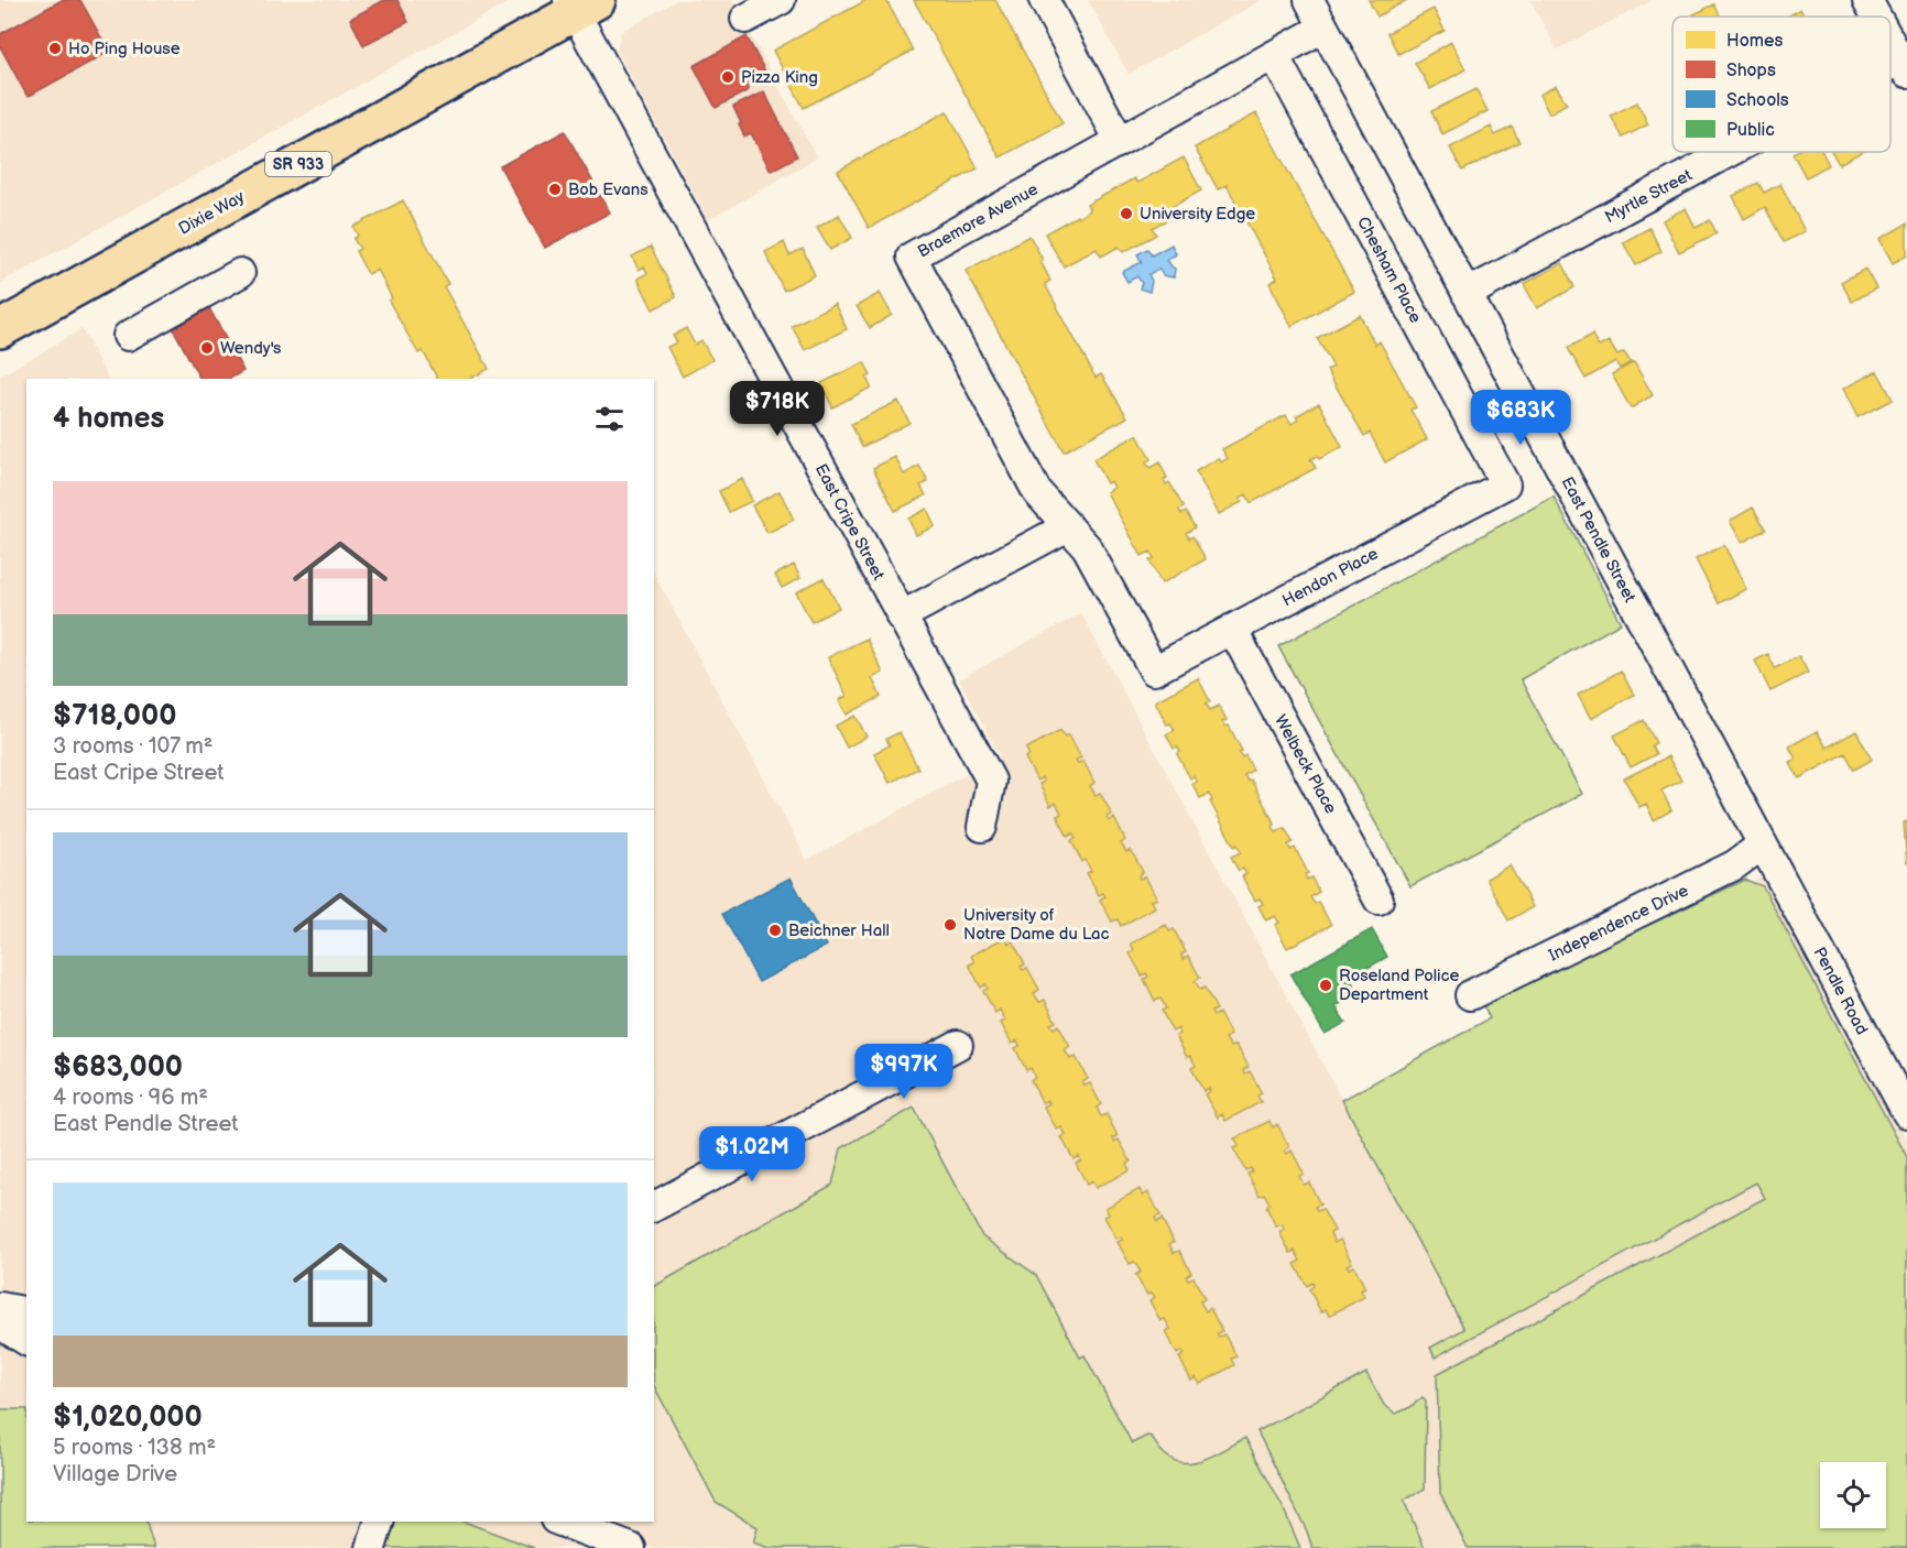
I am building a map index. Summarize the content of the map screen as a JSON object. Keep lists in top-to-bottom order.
{
  "streets": {
    "main road": ["SR 933", "Dixie Way"],
    "street": [
      "Myrtle Street",
      "Braemore Avenue",
      "Chesham Place",
      "East Cripe Street",
      "East Pendle Street",
      "Hendon Place",
      "Welbeck Place",
      "Independence Drive",
      "Pendle Road"
    ]
  },
  "crossings": [
    ["Myrtle Street", "East Pendle Street"],
    ["Dixie Way", "East Cripe Street"],
    ["Braemore Avenue", "Chesham Place"],
    ["Braemore Avenue", "East Pendle Street"],
    ["Braemore Avenue", "Hendon Place"],
    ["Chesham Place", "Hendon Place"],
    ["East Pendle Street", "Independence Drive"],
    ["East Pendle Street", "Pendle Road"],
    ["Hendon Place", "Welbeck Place"],
    ["Independence Drive", "Pendle Road"]
  ],
  "places": [
    "Ho Ping House",
    "Pizza King",
    "Bob Evans",
    "University Edge",
    "Wendy's",
    "University of Notre Dame du Lac",
    "Beichner Hall",
    "Roseland Police Department"
  ],
  "legend": [
    "Homes",
    "Shops",
    "Schools",
    "Public"
  ],
  "page": {
    "heading": "4 homes",
    "price": [
      "$718K",
      "$683K",
      "$997K",
      "$1.02M"
    ],
    "list": [
      {
        "name": "$718,000",
        "note": "3 rooms · 107 m² · East Cripe Street"
      },
      {
        "name": "$683,000",
        "note": "4 rooms · 96 m² · East Pendle Street"
      },
      {
        "name": "$1,020,000",
        "note": "5 rooms · 138 m² · Village Drive"
      }
    ]
  }
}
